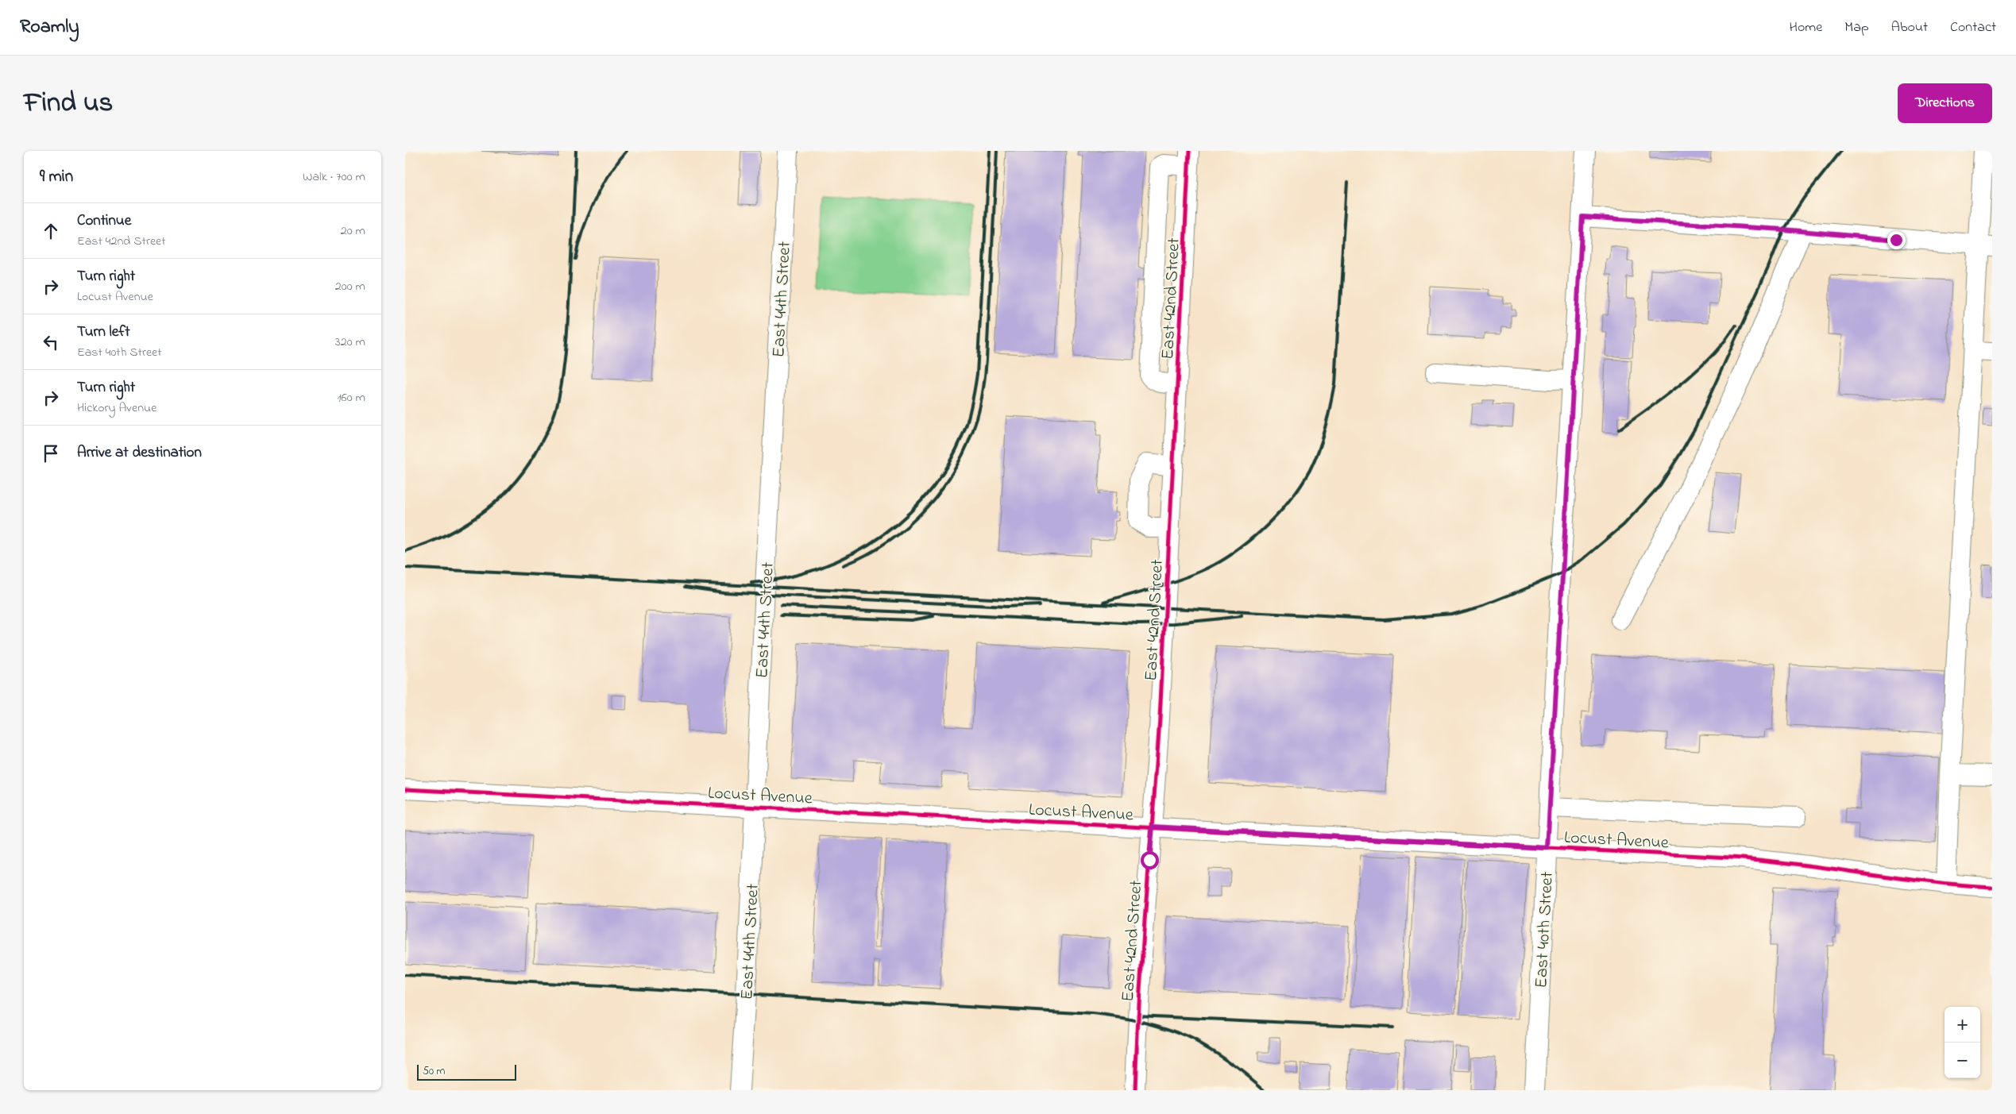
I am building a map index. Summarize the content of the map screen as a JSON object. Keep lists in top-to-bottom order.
{
  "streets": {
    "street": [
      "East 42nd Street",
      "East 44th Street",
      "Locust Avenue",
      "East 40th Street"
    ]
  },
  "crossings": [
    ["East 42nd Street", "Locust Avenue"],
    ["East 44th Street", "Locust Avenue"],
    ["Locust Avenue", "East 40th Street"]
  ],
  "scale_bar": "50 m",
  "page": {
    "header": "Roamly",
    "nav": [
      "Home",
      "Map",
      "About",
      "Contact"
    ],
    "title": "Find us",
    "buttons": "Directions",
    "heading": ["9 min", "Walk · 700 m"],
    "list": [
      ["Continue", "East 42nd Street", "20 m"],
      ["Turn right", "Locust Avenue", "200 m"],
      ["Turn left", "East 40th Street", "320 m"],
      ["Turn right", "Hickory Avenue", "160 m"],
      "Arrive at destination"
    ],
    "map_buttons": ["+", "−"],
    "scale": "50 m"
  }
}
